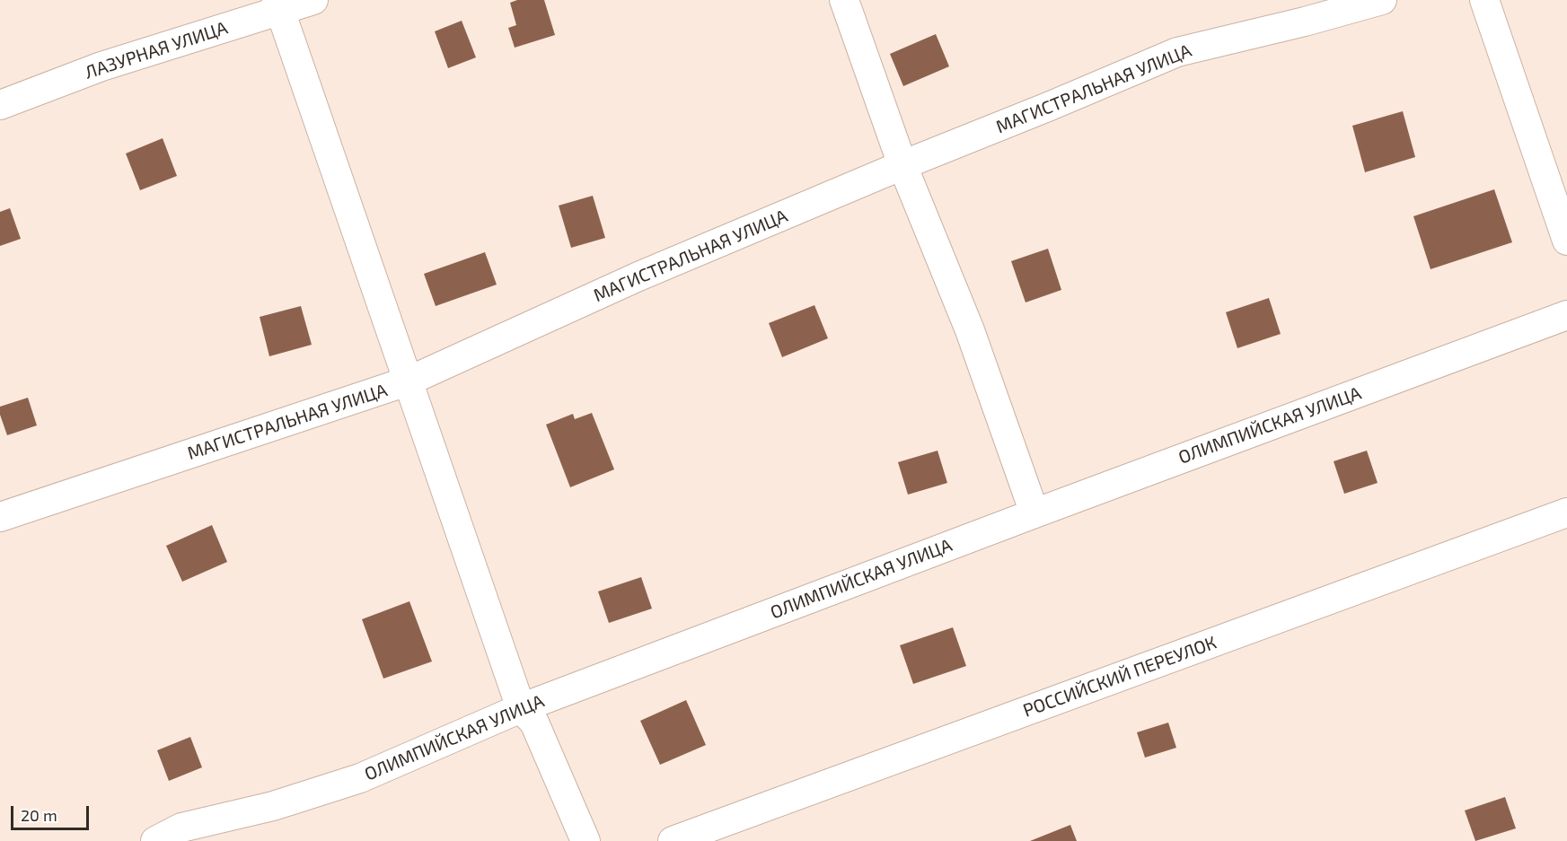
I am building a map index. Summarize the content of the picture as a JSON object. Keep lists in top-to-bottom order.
{
  "streets": {
    "street": [
      "ЛАЗУРНАЯ УЛИЦА",
      "МАГИСТРАЛЬНАЯ УЛИЦА",
      "ОЛИМПИЙСКАЯ УЛИЦА",
      "РОССИЙСКИЙ ПЕРЕУЛОК"
    ]
  },
  "scale_bar": "20 m"
}
